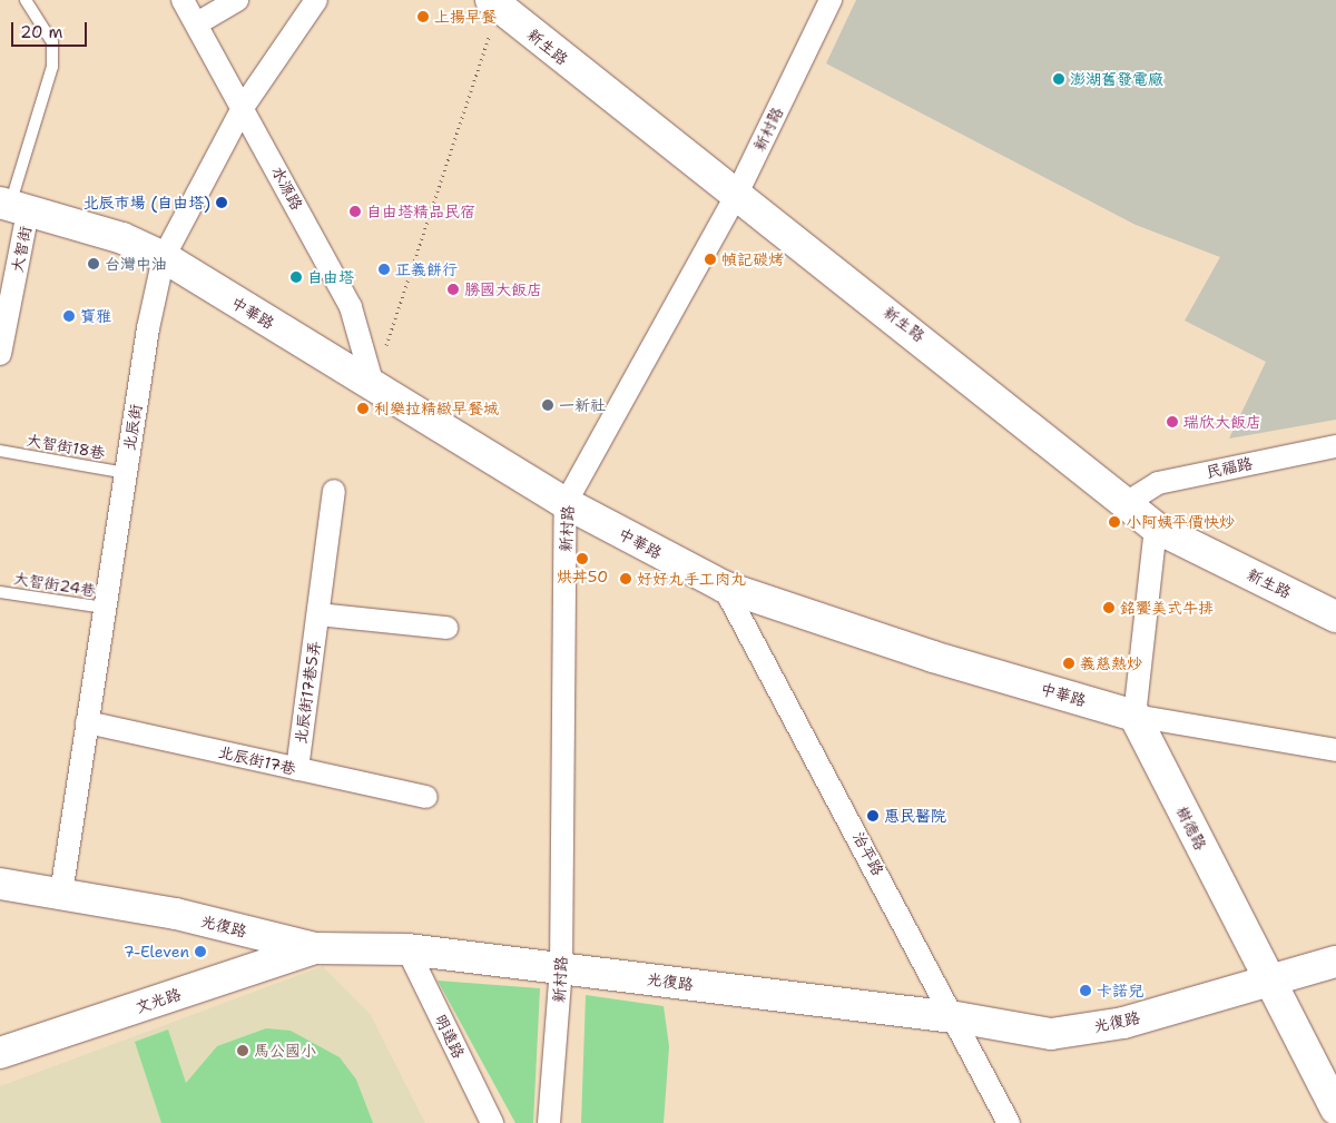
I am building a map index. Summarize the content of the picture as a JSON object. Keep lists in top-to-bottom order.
{
  "streets": {
    "main road": [
      "新生路",
      "中華路",
      "樹德路",
      "光復路",
      "文光路"
    ],
    "street": [
      "新村路",
      "水源路",
      "大智街",
      "北辰街",
      "民福路",
      "北辰街17巷5弄",
      "北辰街17巷",
      "治平路",
      "明遠路"
    ],
    "lane": ["大智街18巷", "大智街24巷"]
  },
  "crossings": [
    ["新生路", "新村路"],
    ["新生路", "民福路"],
    ["新村路", "中華路"],
    ["新村路", "光復路"],
    ["水源路", "中華路"],
    ["水源路", "北辰街"],
    ["大智街", "中華路"],
    ["中華路", "北辰街"],
    ["中華路", "樹德路"],
    ["中華路", "治平路"],
    ["北辰街", "大智街18巷"],
    ["北辰街", "大智街24巷"],
    ["北辰街", "北辰街17巷"],
    ["北辰街", "光復路"],
    ["北辰街17巷5弄", "北辰街17巷"],
    ["樹德路", "光復路"],
    ["治平路", "光復路"],
    ["光復路", "文光路"],
    ["光復路", "明遠路"]
  ],
  "places": [
    "上揚早餐",
    "澎湖舊發電廠",
    "北辰市場 (自由塔)",
    "自由塔精品民宿",
    "幀記碳烤",
    "台灣中油",
    "正義餅行",
    "自由塔",
    "勝國大飯店",
    "寶雅",
    "一新社",
    "利樂拉精緻早餐城",
    "瑞欣大飯店",
    "小阿姨平價快炒",
    "烘丼50",
    "好好丸手工肉丸",
    "銘饗美式牛排",
    "義慈熱炒",
    "惠民醫院",
    "7-Eleven",
    "卡諾兒",
    "馬公國小"
  ],
  "scale_bar": "20 m"
}
